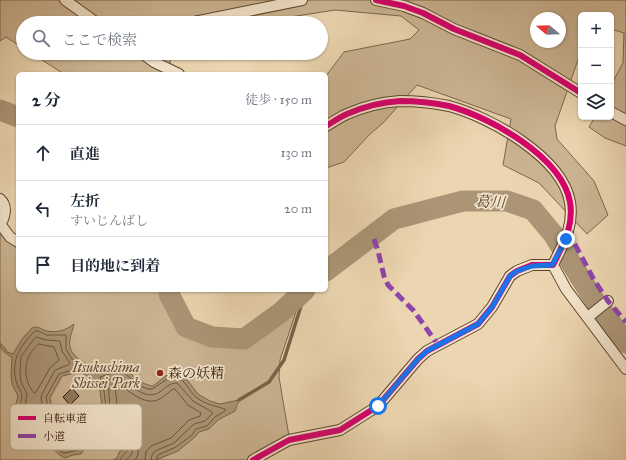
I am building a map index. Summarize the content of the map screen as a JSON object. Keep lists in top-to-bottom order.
{
  "water": ["葛川"],
  "parks": ["Itsukushima Shissei Park"],
  "places": ["森の妖精"],
  "legend": ["自転車道", "小道"],
  "north": "left",
  "page": {
    "map_buttons": ["+", "−"],
    "search": "ここで検索",
    "heading": ["2 分", "徒歩 · 150 m"],
    "list": [
      ["直進", "130 m"],
      ["左折", "すいじんばし", "20 m"],
      "目的地に到着"
    ]
  }
}
